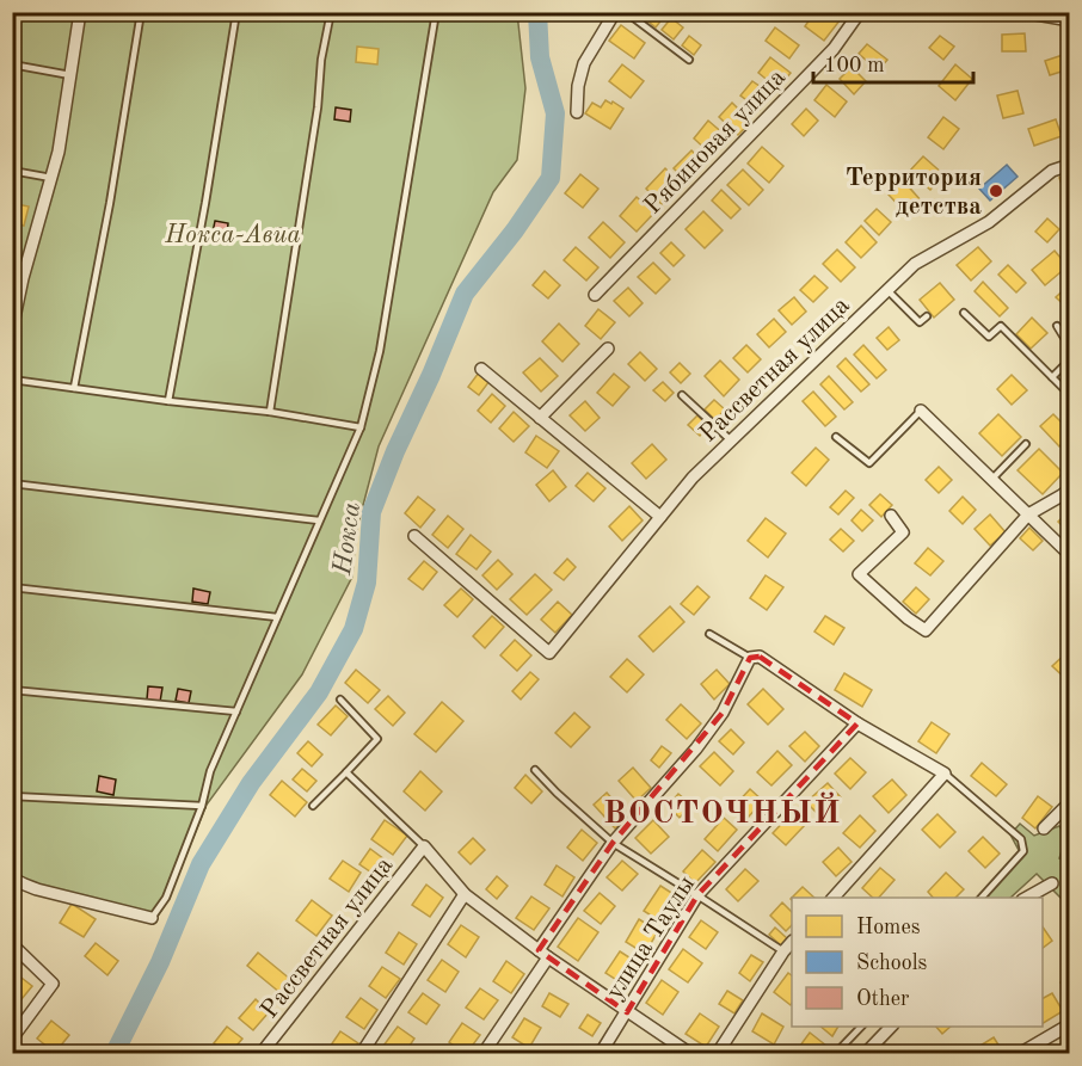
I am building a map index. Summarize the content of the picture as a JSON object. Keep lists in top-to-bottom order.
{
  "streets": {
    "street": ["Рябиновая улица", "Рассветная улица", "улица Таулы"]
  },
  "districts": ["ВОСТОЧНЫЙ"],
  "water": ["Нокса"],
  "parks": ["Нокса-Авиа"],
  "places": ["Территория детства"],
  "legend": ["Homes", "Schools", "Other"],
  "scale_bar": "100 m"
}
